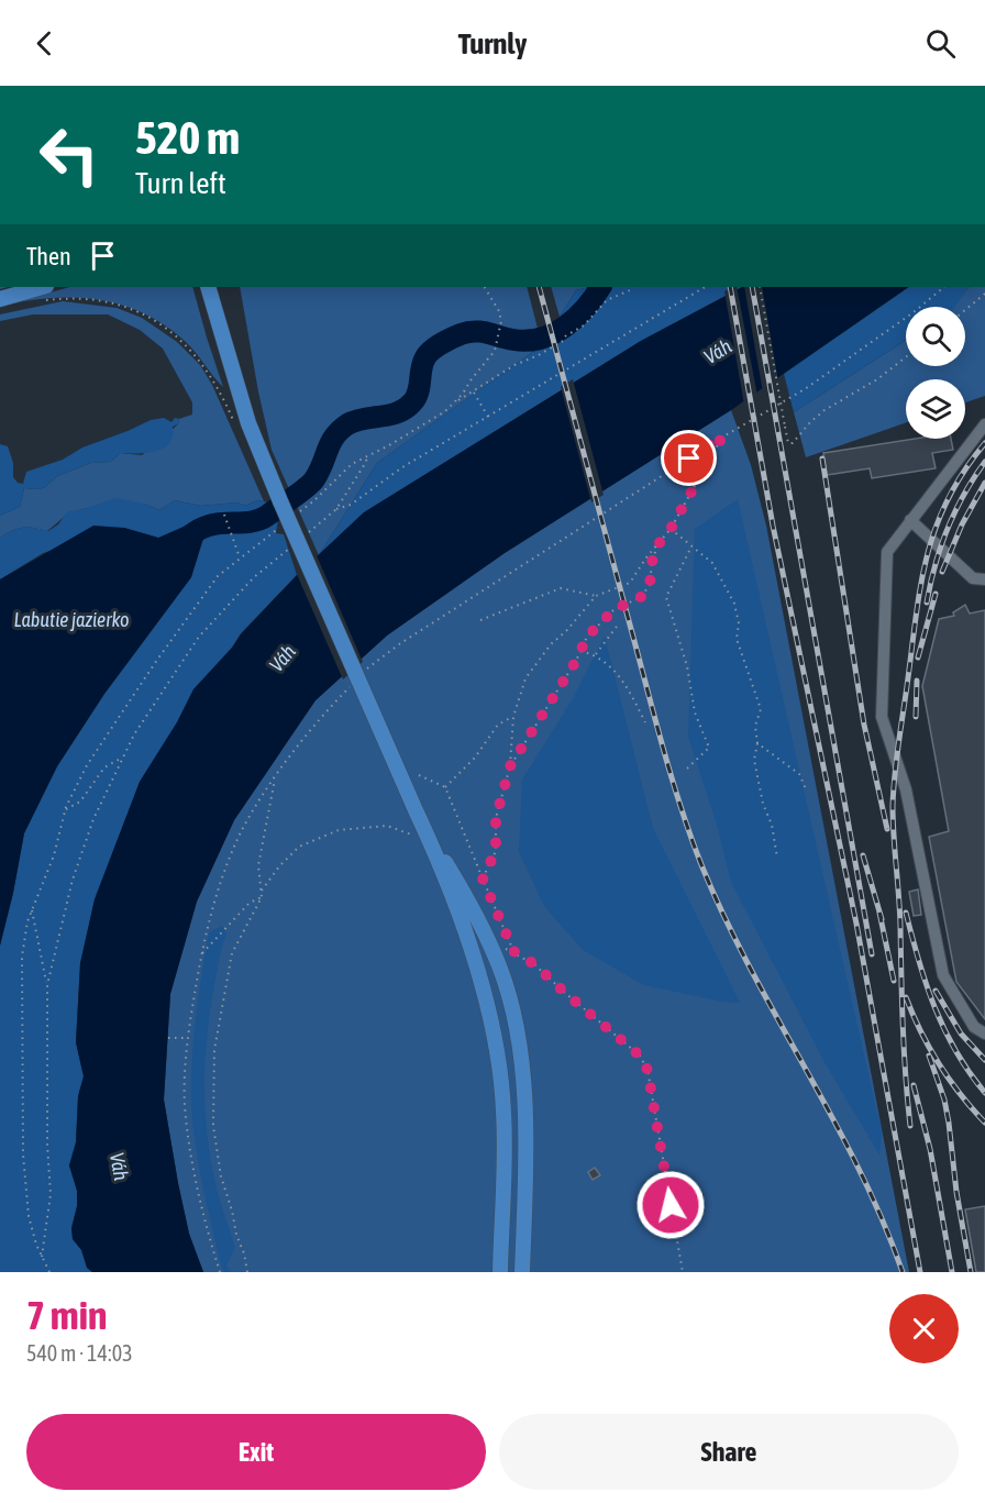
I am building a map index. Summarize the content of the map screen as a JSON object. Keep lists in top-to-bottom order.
{
  "water": ["Váh", "Labutie jazierko"],
  "page": {
    "header": "Turnly",
    "turn": ["520 m", "Turn left"],
    "then": "Then",
    "heading": ["7 min", "540 m · 14:03"],
    "buttons": ["Exit", "Share"]
  }
}
